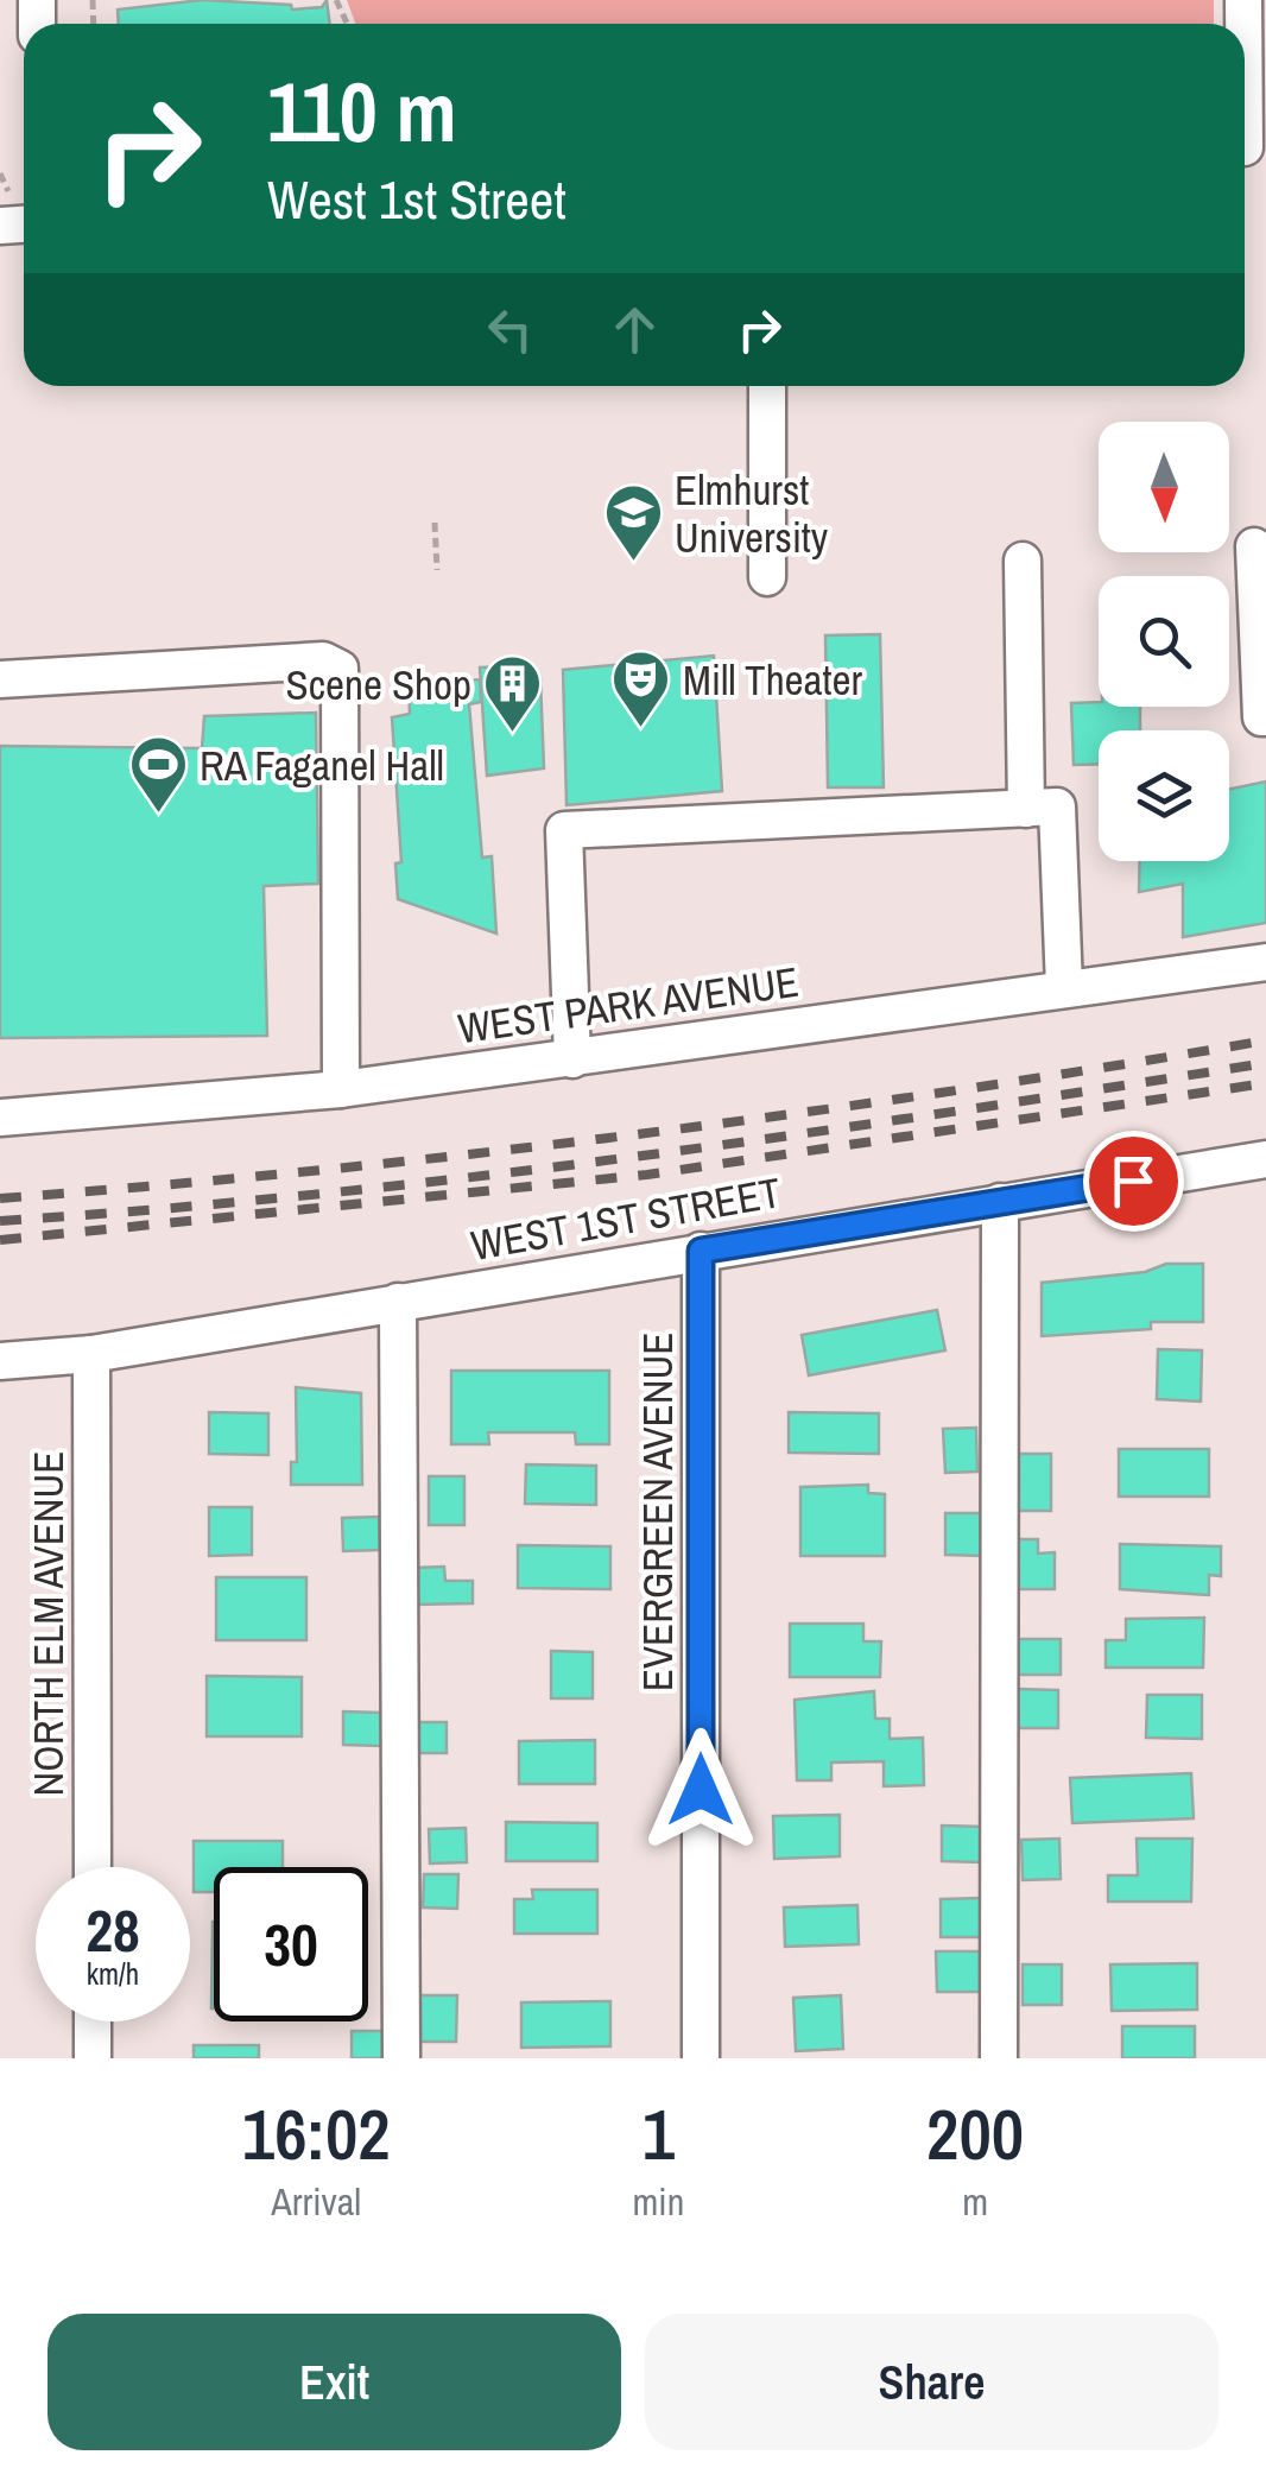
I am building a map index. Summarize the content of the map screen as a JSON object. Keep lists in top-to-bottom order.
{
  "streets": {
    "street": [
      "WEST PARK AVENUE",
      "WEST 1ST STREET",
      "EVERGREEN AVENUE",
      "NORTH ELM AVENUE"
    ]
  },
  "crossings": [
    ["WEST 1ST STREET", "EVERGREEN AVENUE"],
    ["WEST 1ST STREET", "NORTH ELM AVENUE"]
  ],
  "places": {
    "school or university": ["Elmhurst University"],
    "theatre": ["Mill Theater"],
    "building": ["Scene Shop"],
    "sports": ["RA Faganel Hall"]
  },
  "north": "bottom",
  "page": {
    "turn": ["110 m", "West 1st Street"],
    "speed": "28 km/h",
    "limit": "30",
    "eta": [
      "16:02",
      "Arrival",
      "1",
      "min",
      "200",
      "m"
    ],
    "buttons": ["Exit", "Share"]
  }
}
